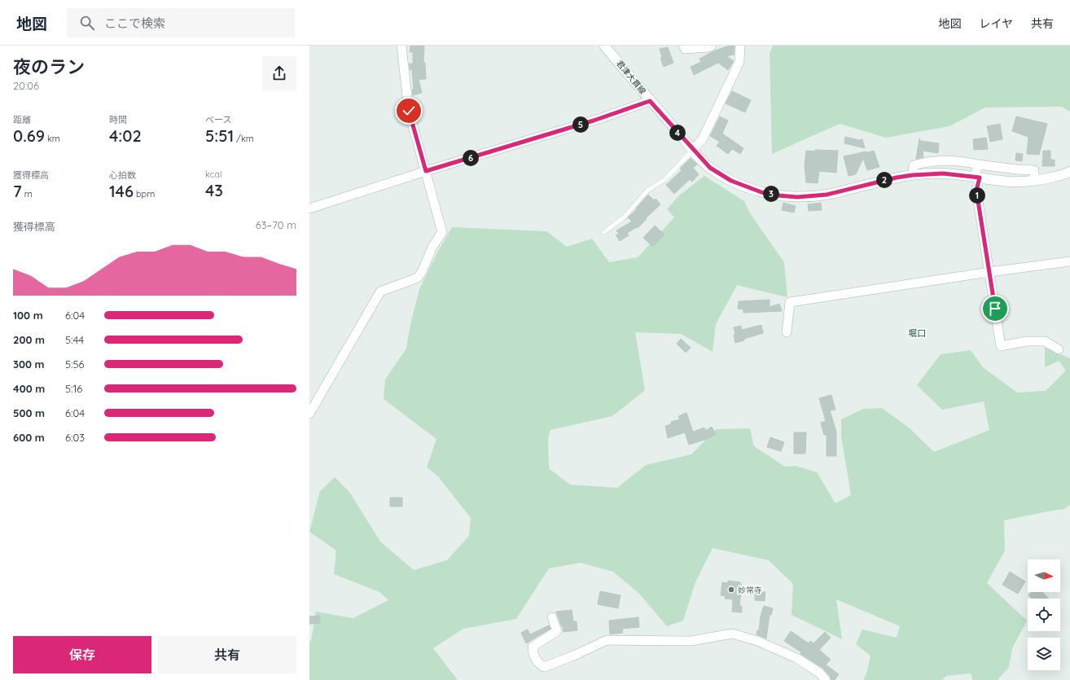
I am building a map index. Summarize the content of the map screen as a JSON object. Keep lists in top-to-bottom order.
{
  "streets": {
    "main road": ["君津大貫線"]
  },
  "districts": ["堀口"],
  "places": ["妙常寺"],
  "north": "right",
  "page": {
    "header": "地図",
    "search": "ここで検索",
    "nav": ["地図", "レイヤ", "共有"],
    "heading": ["夜のラン", "20:06"],
    "stats": [
      ["距離", "0.69 km"],
      ["時間", "4:02"],
      ["ペース", "5:51 /km"],
      ["獲得標高", "7 m"],
      ["心拍数", "146 bpm"],
      ["kcal", "43"]
    ],
    "pins": [
      "5",
      "4",
      "6",
      "2",
      "3",
      "1"
    ],
    "chart": ["獲得標高", "63–70 m"],
    "list": [
      {
        "name": "100 m",
        "note": "6:04"
      },
      {
        "name": "200 m",
        "note": "5:44"
      },
      {
        "name": "300 m",
        "note": "5:56"
      },
      {
        "name": "400 m",
        "note": "5:16"
      },
      {
        "name": "500 m",
        "note": "6:04"
      },
      {
        "name": "600 m",
        "note": "6:03"
      }
    ],
    "buttons": ["保存", "共有"]
  }
}
